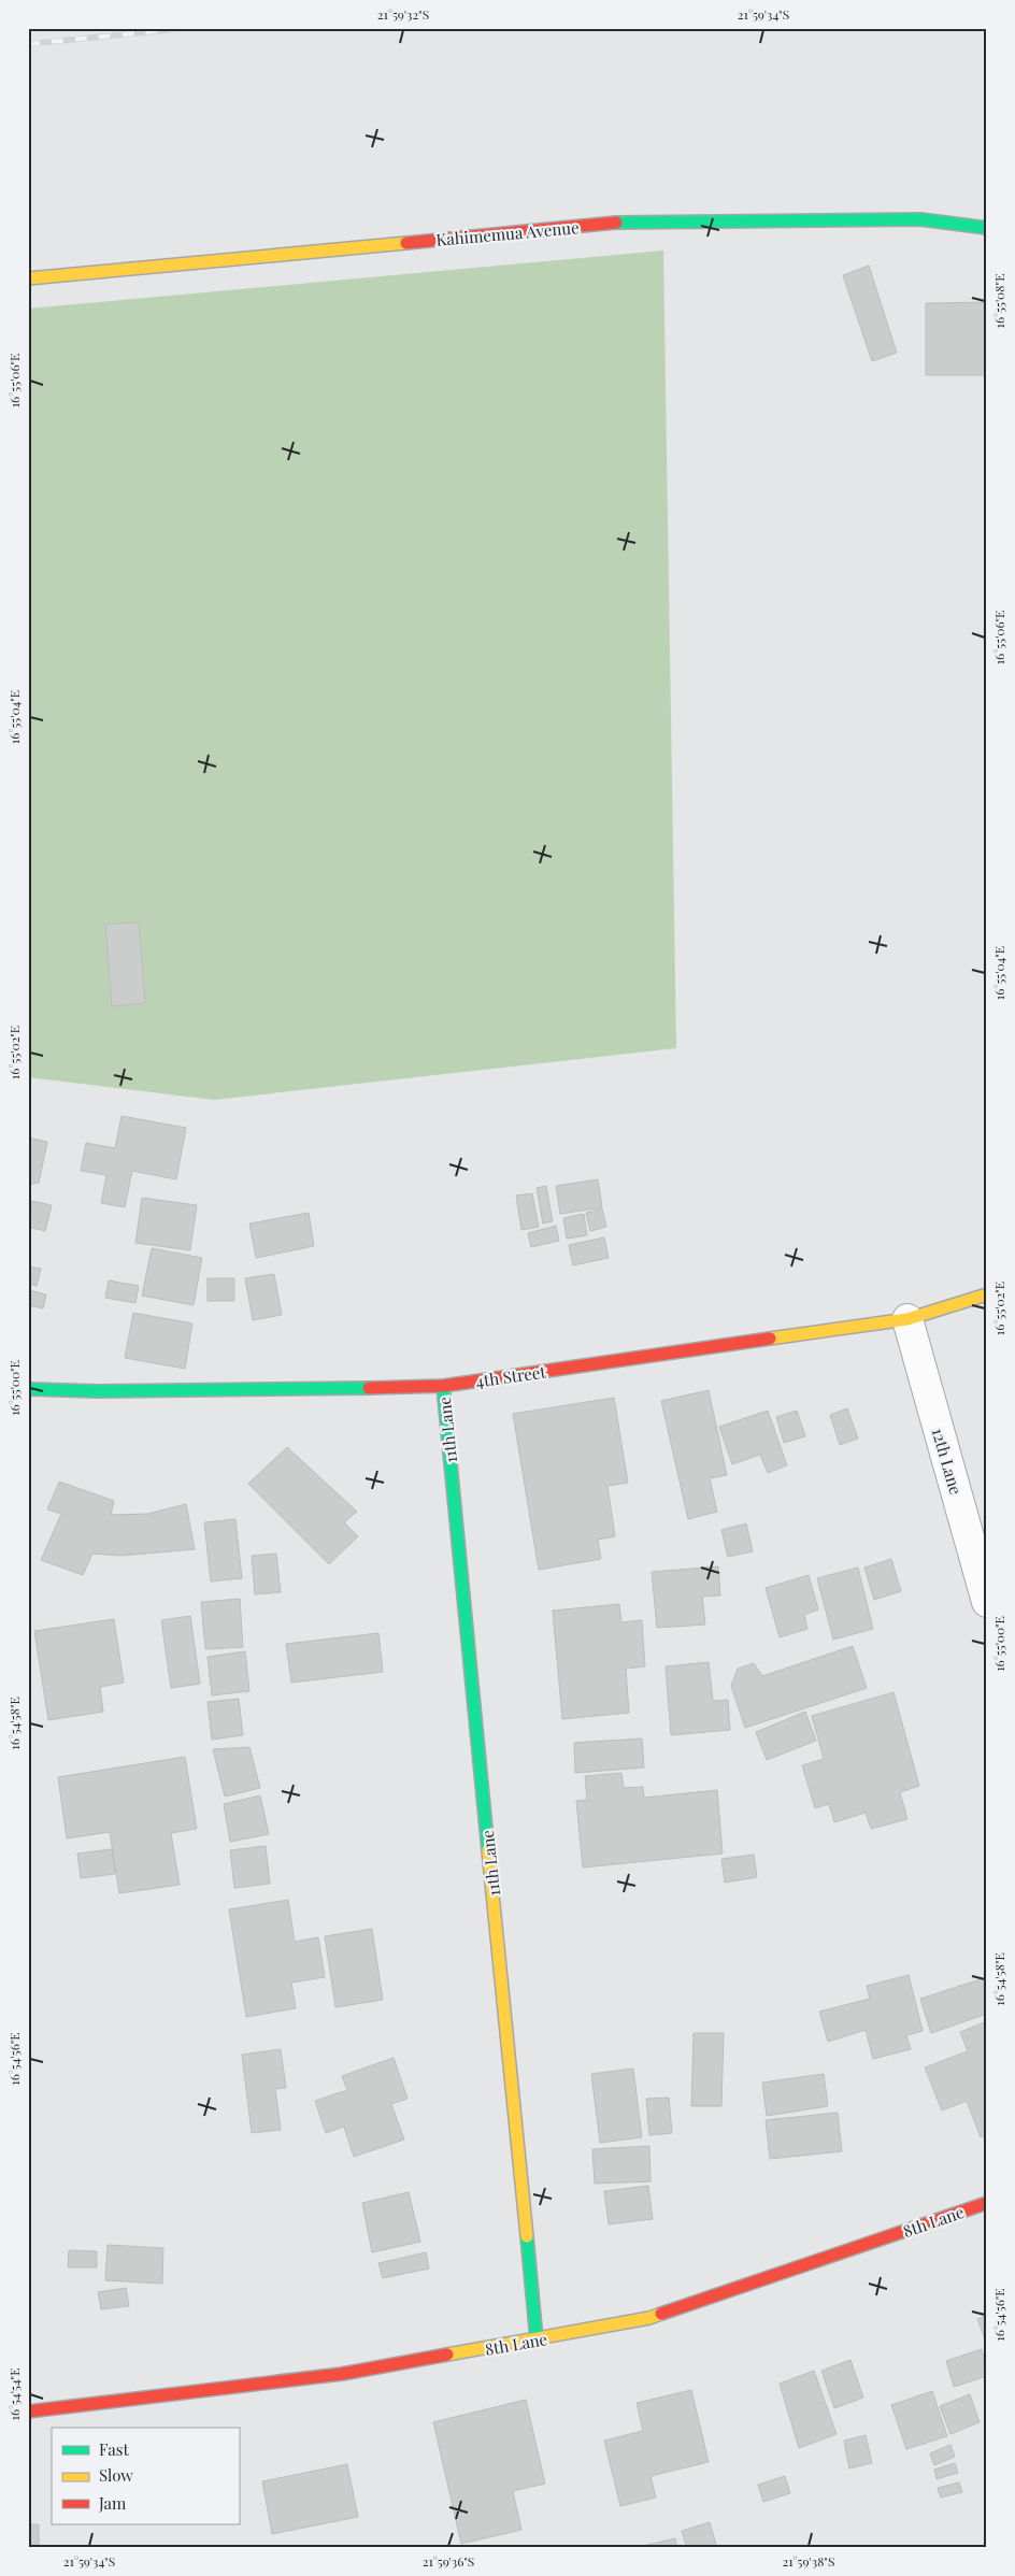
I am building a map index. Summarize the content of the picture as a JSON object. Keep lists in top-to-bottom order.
{
  "streets": {
    "street": [
      "Kahimemua Avenue",
      "4th Street",
      "11th Lane",
      "12th Lane",
      "8th Lane"
    ]
  },
  "crossings": [
    ["4th Street", "11th Lane"],
    ["4th Street", "12th Lane"],
    ["11th Lane", "8th Lane"]
  ],
  "legend": ["Fast", "Slow", "Jam"],
  "coordinates": [
    "21°59'32\"S",
    "21°59'34\"S",
    "16°55'08\"E",
    "16°55'06\"E",
    "16°55'04\"E",
    "16°55'02\"E",
    "16°55'00\"E",
    "16°54'58\"E",
    "16°54'56\"E",
    "16°54'54\"E",
    "21°59'36\"S",
    "21°59'38\"S"
  ]
}
